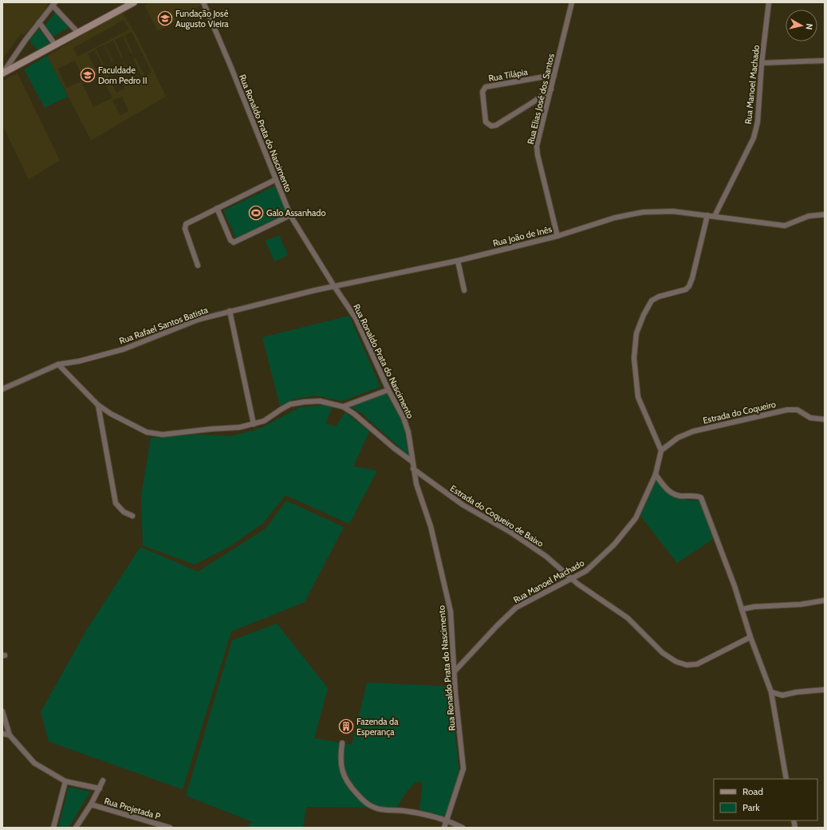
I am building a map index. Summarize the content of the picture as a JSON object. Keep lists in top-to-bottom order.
{
  "streets": {
    "street": [
      "Rua Tilápia",
      "Rua Manoel Machado",
      "Rua Elias José dos Santos",
      "Rua Ronaldo Prata do Nascimento",
      "Rua João de Inês",
      "Rua Rafael Santos Batista",
      "Estrada do Coqueiro",
      "Estrada do Coqueiro de Baixo",
      "Rua Projetada P"
    ]
  },
  "crossings": [
    ["Rua Tilápia", "Rua Elias José dos Santos"],
    ["Rua Manoel Machado", "Rua Ronaldo Prata do Nascimento"],
    ["Rua Manoel Machado", "Rua João de Inês"],
    ["Rua Manoel Machado", "Estrada do Coqueiro"],
    ["Rua Manoel Machado", "Estrada do Coqueiro de Baixo"],
    ["Rua Elias José dos Santos", "Rua João de Inês"],
    ["Rua Ronaldo Prata do Nascimento", "Rua João de Inês"],
    ["Rua Ronaldo Prata do Nascimento", "Rua Rafael Santos Batista"],
    ["Rua Ronaldo Prata do Nascimento", "Estrada do Coqueiro de Baixo"],
    ["Rua João de Inês", "Rua Rafael Santos Batista"]
  ],
  "places": {
    "school or university": ["Fundação José Augusto Vieira", "Faculdade Dom Pedro II"],
    "sports": ["Galo Assanhado"],
    "building": ["Fazenda da Esperança"]
  },
  "legend": ["Road", "Park"],
  "north": "right"
}
